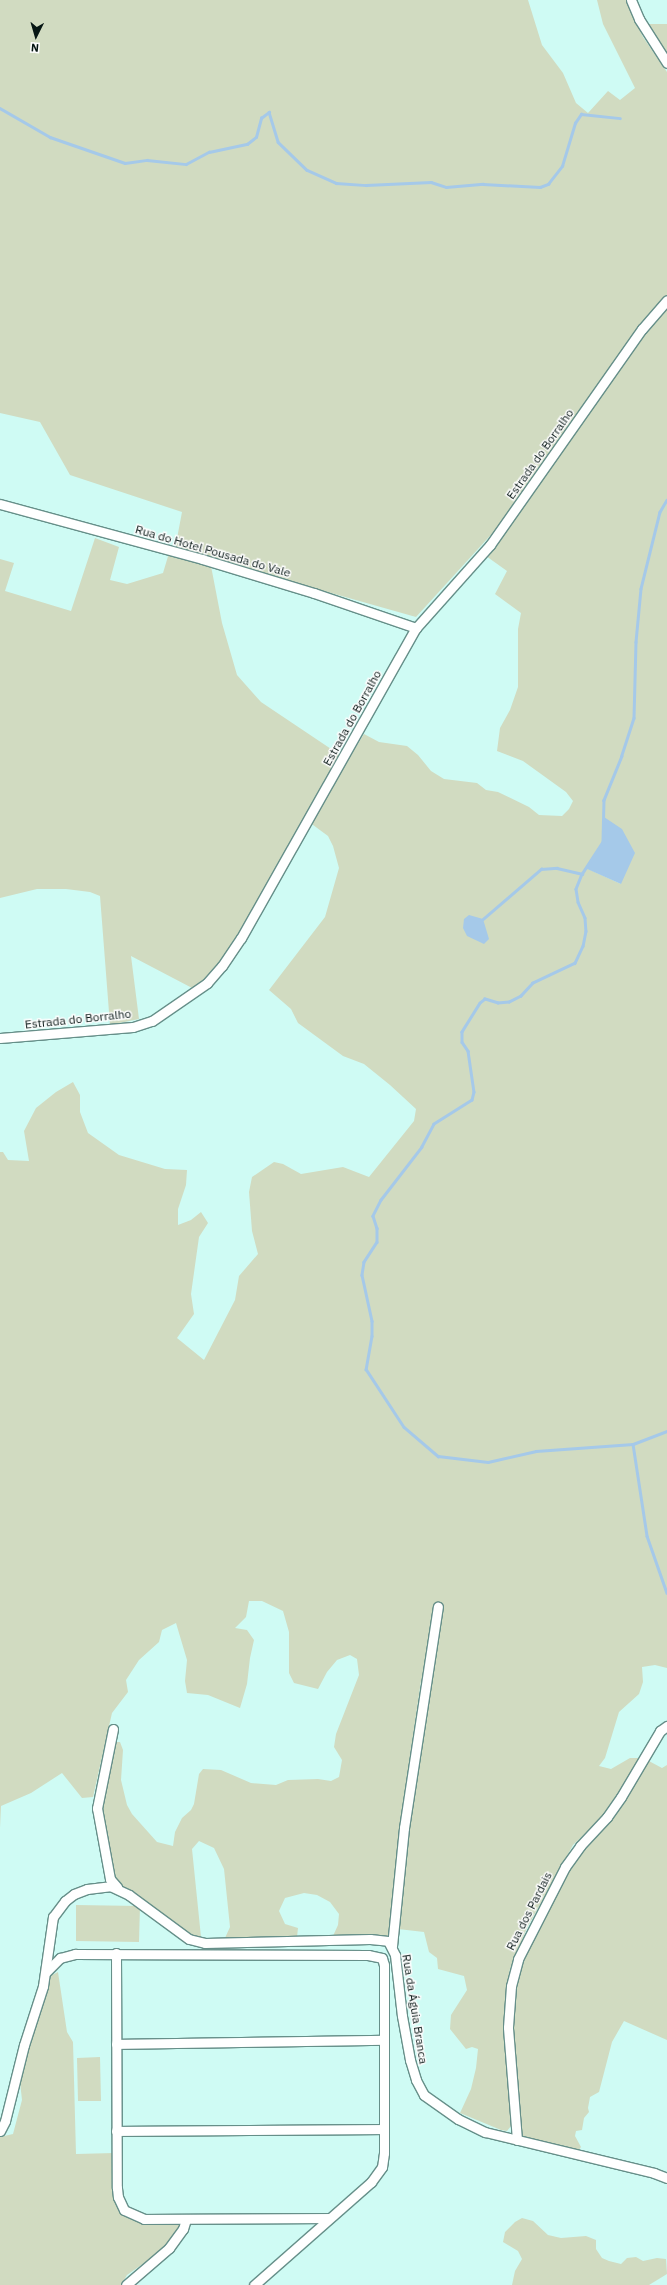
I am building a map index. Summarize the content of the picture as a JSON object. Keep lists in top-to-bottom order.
{
  "streets": {
    "street": [
      "Estrada do Borralho",
      "Rua do Hotel Pousada do Vale",
      "Rua dos Pardais",
      "Rua da Águia Branca"
    ]
  },
  "crossings": [
    ["Estrada do Borralho", "Rua do Hotel Pousada do Vale"],
    ["Rua dos Pardais", "Rua da Águia Branca"]
  ],
  "north": "bottom"
}
